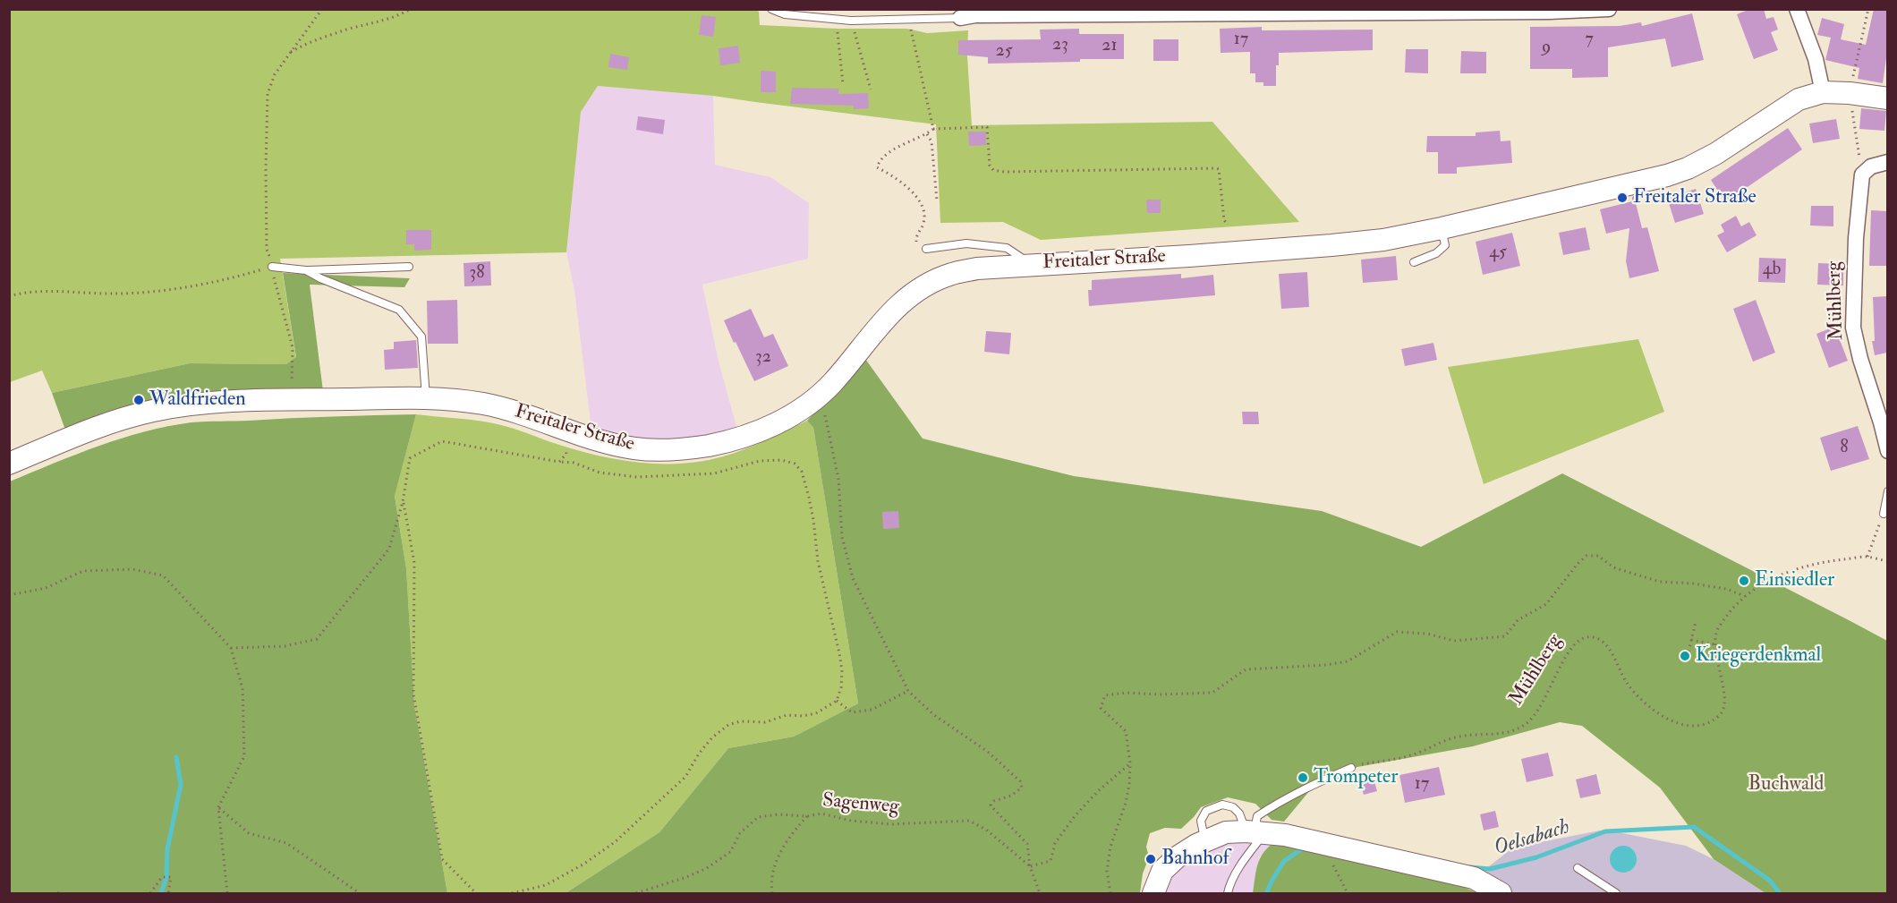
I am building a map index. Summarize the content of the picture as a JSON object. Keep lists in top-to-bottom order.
{
  "streets": {
    "main road": ["Freitaler Straße"],
    "street": ["Mühlberg"],
    "path": ["Sagenweg"]
  },
  "water": ["Oelsabach"],
  "parks": ["Buchwald"],
  "places": [
    "Freitaler Straße",
    "Waldfrieden",
    "Einsiedler",
    "Kriegerdenkmal",
    "Trompeter",
    "Bahnhof"
  ],
  "house_numbers": [
    "17",
    "7",
    "23",
    "21",
    "9",
    "25",
    "45",
    "4b",
    "38",
    "32",
    "8",
    "17"
  ]
}
